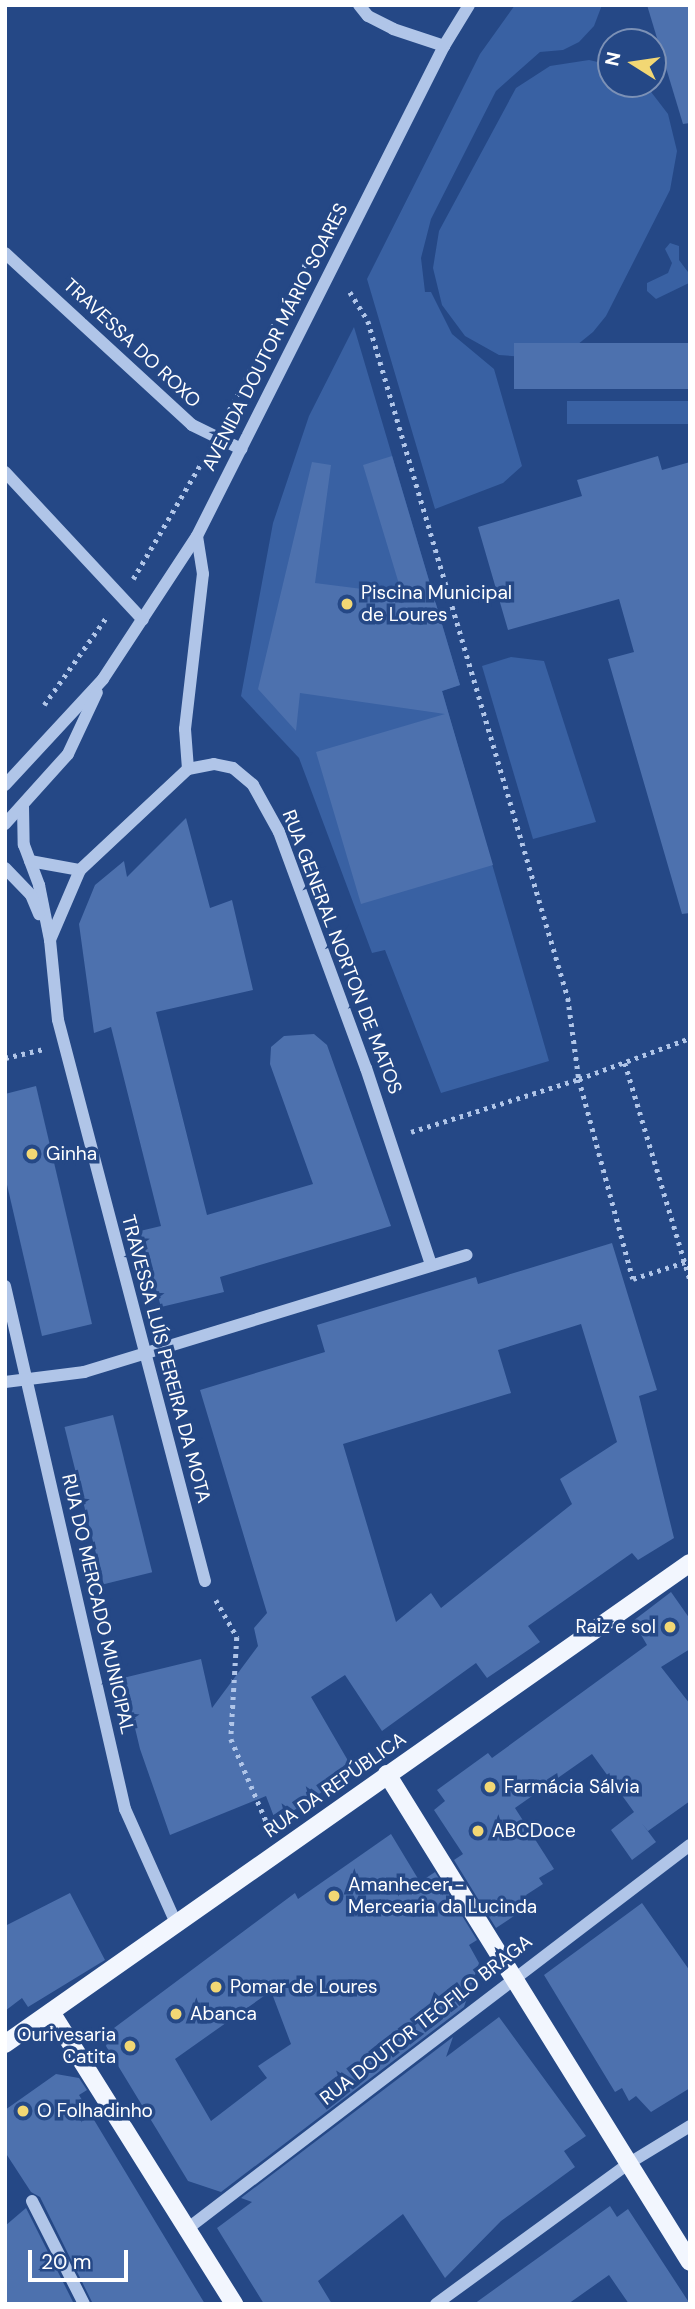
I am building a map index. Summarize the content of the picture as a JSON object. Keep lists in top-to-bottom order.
{
  "streets": {
    "main road": ["RUA DA REPÚBLICA"],
    "street": [
      "AVENIDA DOUTOR MÁRIO SOARES",
      "TRAVESSA DO ROXO",
      "RUA GENERAL NORTON DE MATOS",
      "TRAVESSA LUÍS PEREIRA DA MOTA",
      "RUA DO MERCADO MUNICIPAL",
      "RUA DOUTOR TEÓFILO BRAGA"
    ]
  },
  "crossings": [
    ["AVENIDA DOUTOR MÁRIO SOARES", "TRAVESSA DO ROXO"],
    ["RUA DO MERCADO MUNICIPAL", "RUA DA REPÚBLICA"]
  ],
  "places": [
    "Piscina Municipal de Loures",
    "Ginha",
    "Raiz e sol",
    "Farmácia Sálvia",
    "ABCDoce",
    "Amanhecer - Mercearia da Lucinda",
    "Pomar de Loures",
    "Abanca",
    "Ourivesaria Catita",
    "O Folhadinho"
  ],
  "scale_bar": "20 m",
  "north": "left"
}
